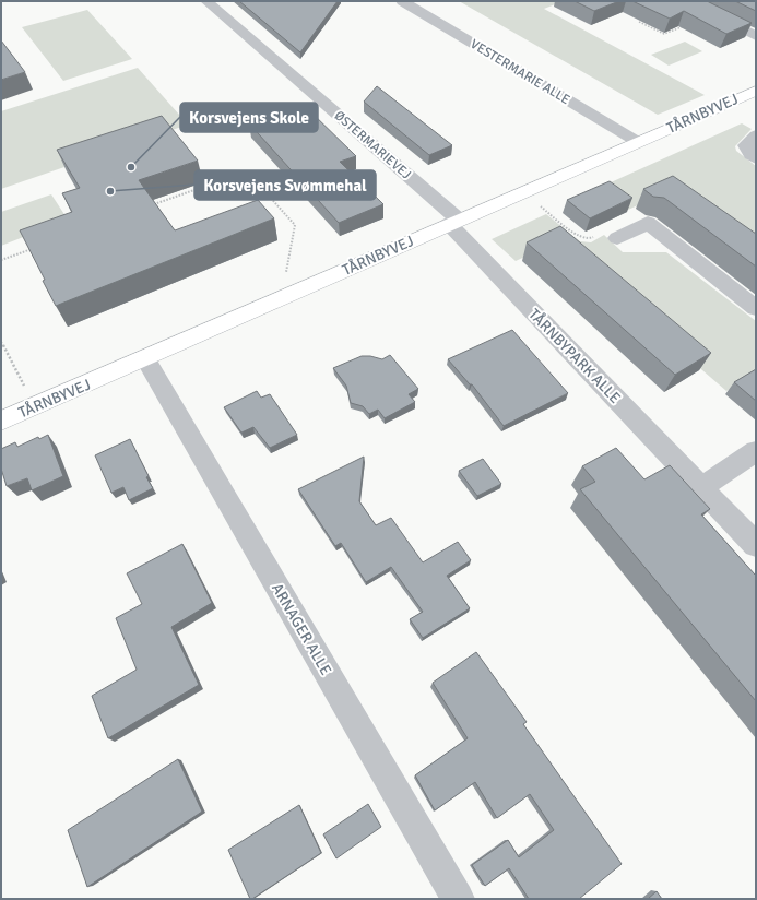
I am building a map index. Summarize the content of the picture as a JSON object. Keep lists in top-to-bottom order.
{
  "streets": {
    "street": [
      "VESTERMARIE ALLE",
      "TÅRNBYVEJ",
      "ØSTERMARIEVEJ",
      "TÅRNBYPARK ALLE",
      "ARNAGER ALLE"
    ]
  },
  "crossings": [
    ["VESTERMARIE ALLE", "TÅRNBYVEJ"],
    ["TÅRNBYVEJ", "ØSTERMARIEVEJ"],
    ["TÅRNBYVEJ", "TÅRNBYPARK ALLE"],
    ["TÅRNBYVEJ", "ARNAGER ALLE"],
    ["ØSTERMARIEVEJ", "TÅRNBYPARK ALLE"]
  ],
  "places": ["Korsvejens Skole", "Korsvejens Svømmehal"]
}
